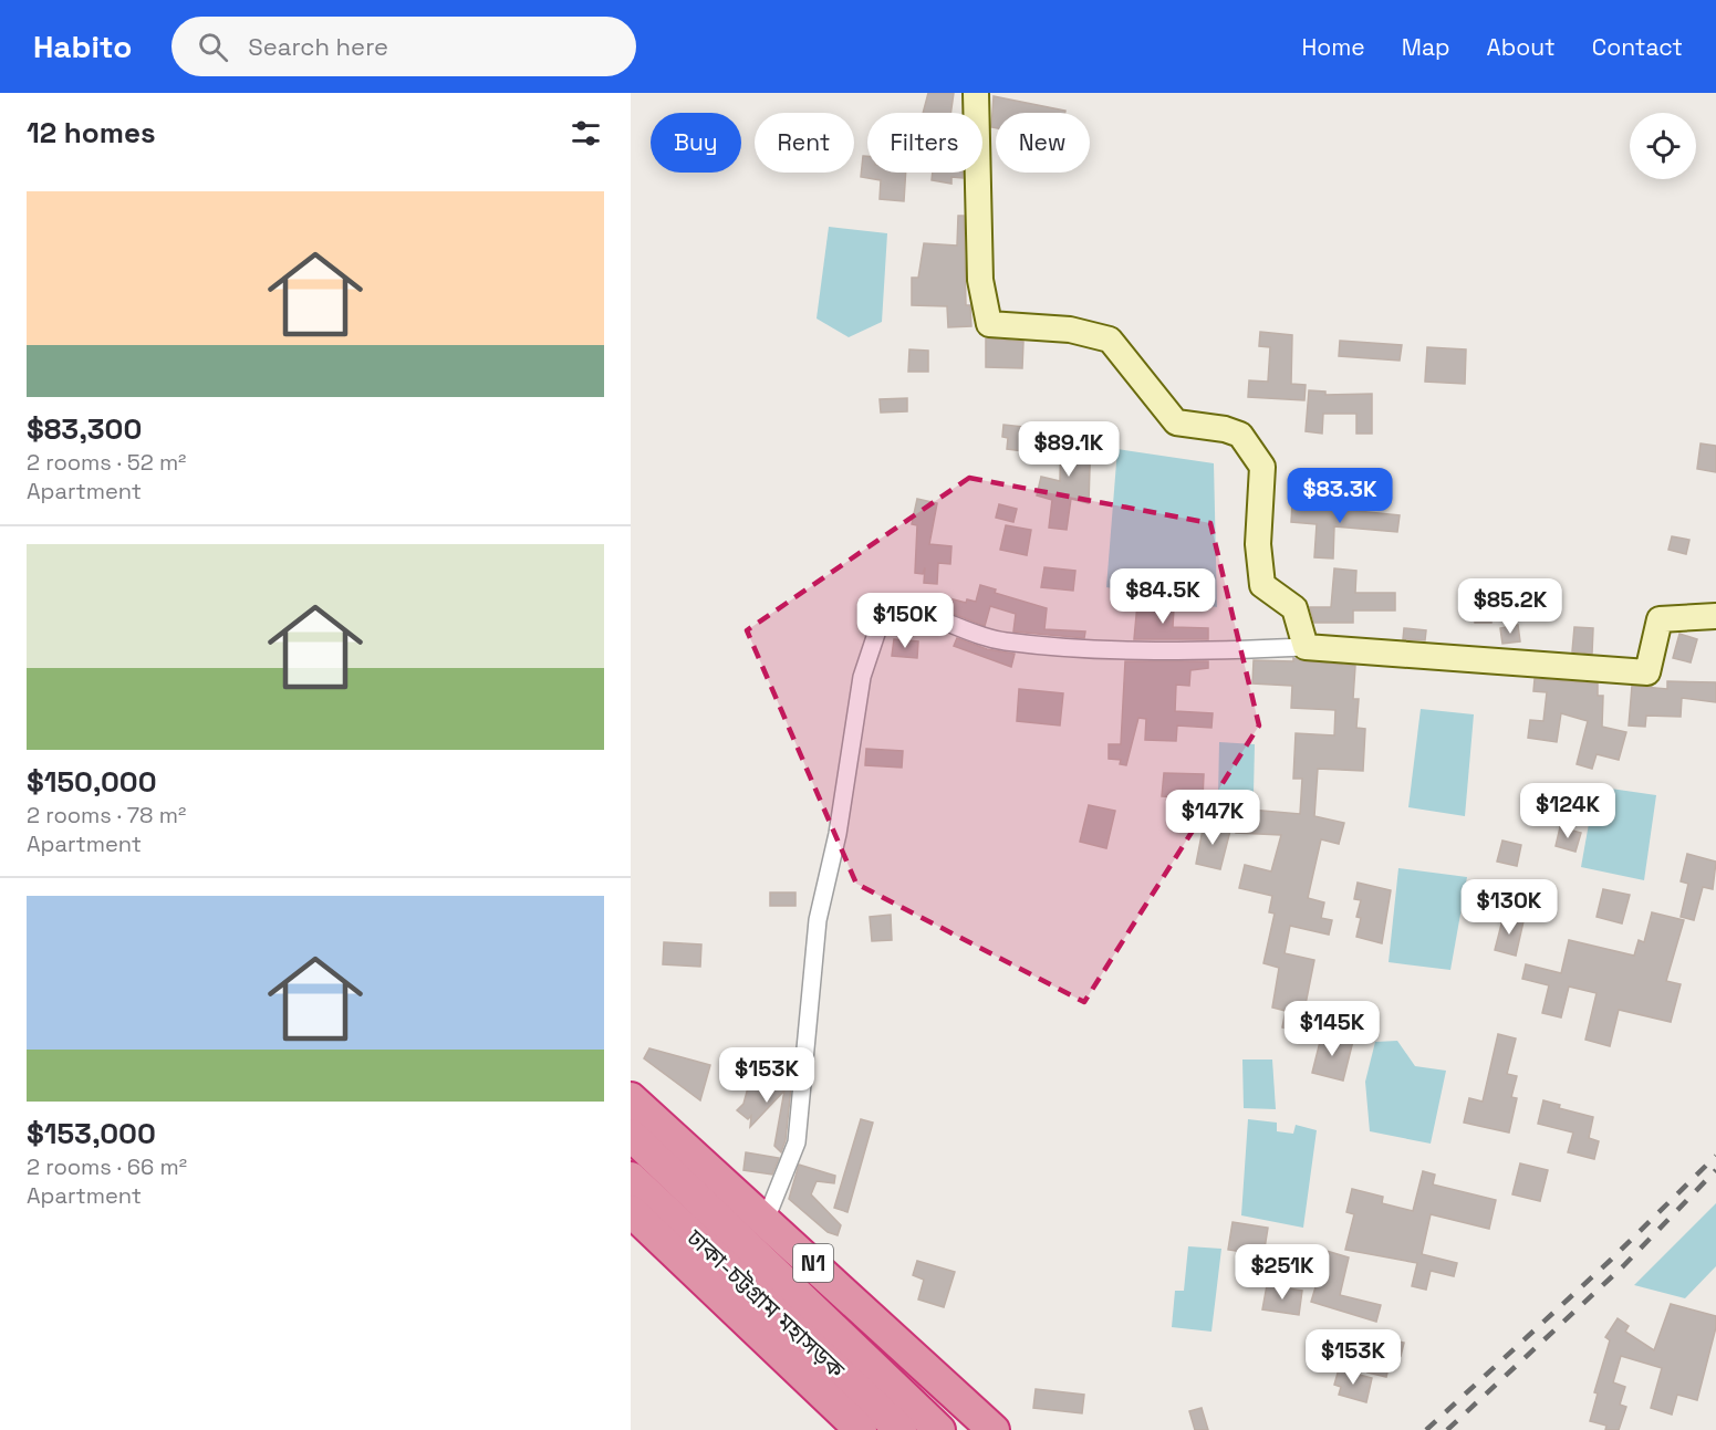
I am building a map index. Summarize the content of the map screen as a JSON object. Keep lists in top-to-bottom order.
{
  "streets": {
    "highway": ["N1", "ঢাকা-চট্টগ্রাম মহাসড়ক"]
  },
  "page": {
    "header": "Habito",
    "search": "Search here",
    "nav": [
      "Home",
      "Map",
      "About",
      "Contact"
    ],
    "heading": "12 homes",
    "chip": [
      "Buy",
      "Rent",
      "Filters",
      "New"
    ],
    "list": [
      {
        "name": "$83,300",
        "note": "2 rooms · 52 m² · Apartment"
      },
      {
        "name": "$150,000",
        "note": "2 rooms · 78 m² · Apartment"
      },
      {
        "name": "$153,000",
        "note": "2 rooms · 66 m² · Apartment"
      }
    ],
    "price": [
      "$89.1K",
      "$83.3K",
      "$84.5K",
      "$85.2K",
      "$150K",
      "$124K",
      "$147K",
      "$130K",
      "$145K",
      "$153K",
      "$251K",
      "$153K"
    ]
  }
}
